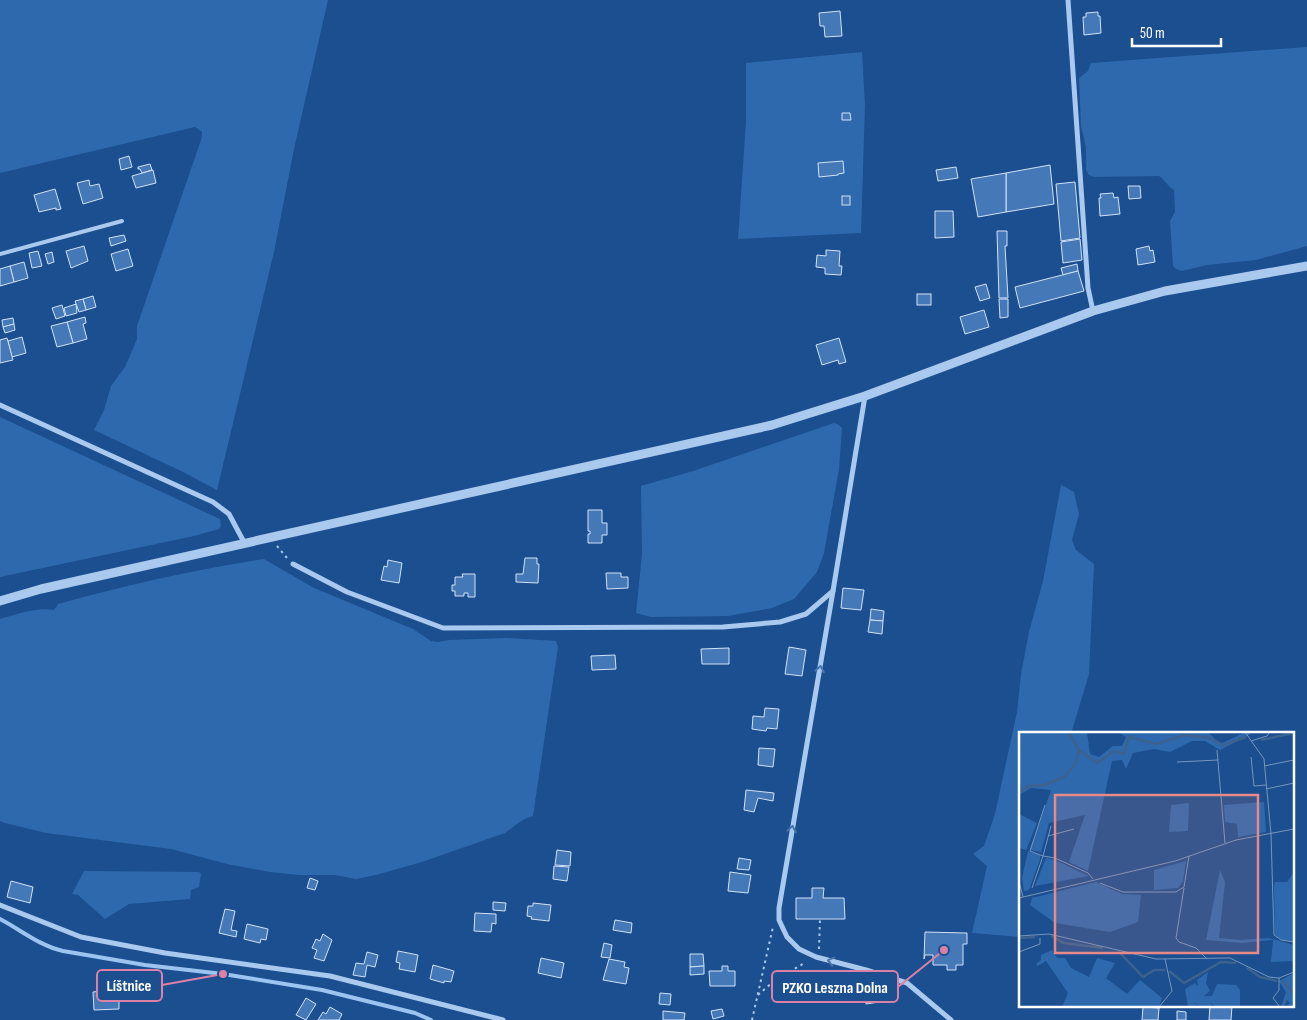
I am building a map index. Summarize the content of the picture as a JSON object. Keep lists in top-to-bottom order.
{
  "places": ["PZKO Leszna Dolna", "Líštnice"],
  "scale_bar": "50 m"
}
